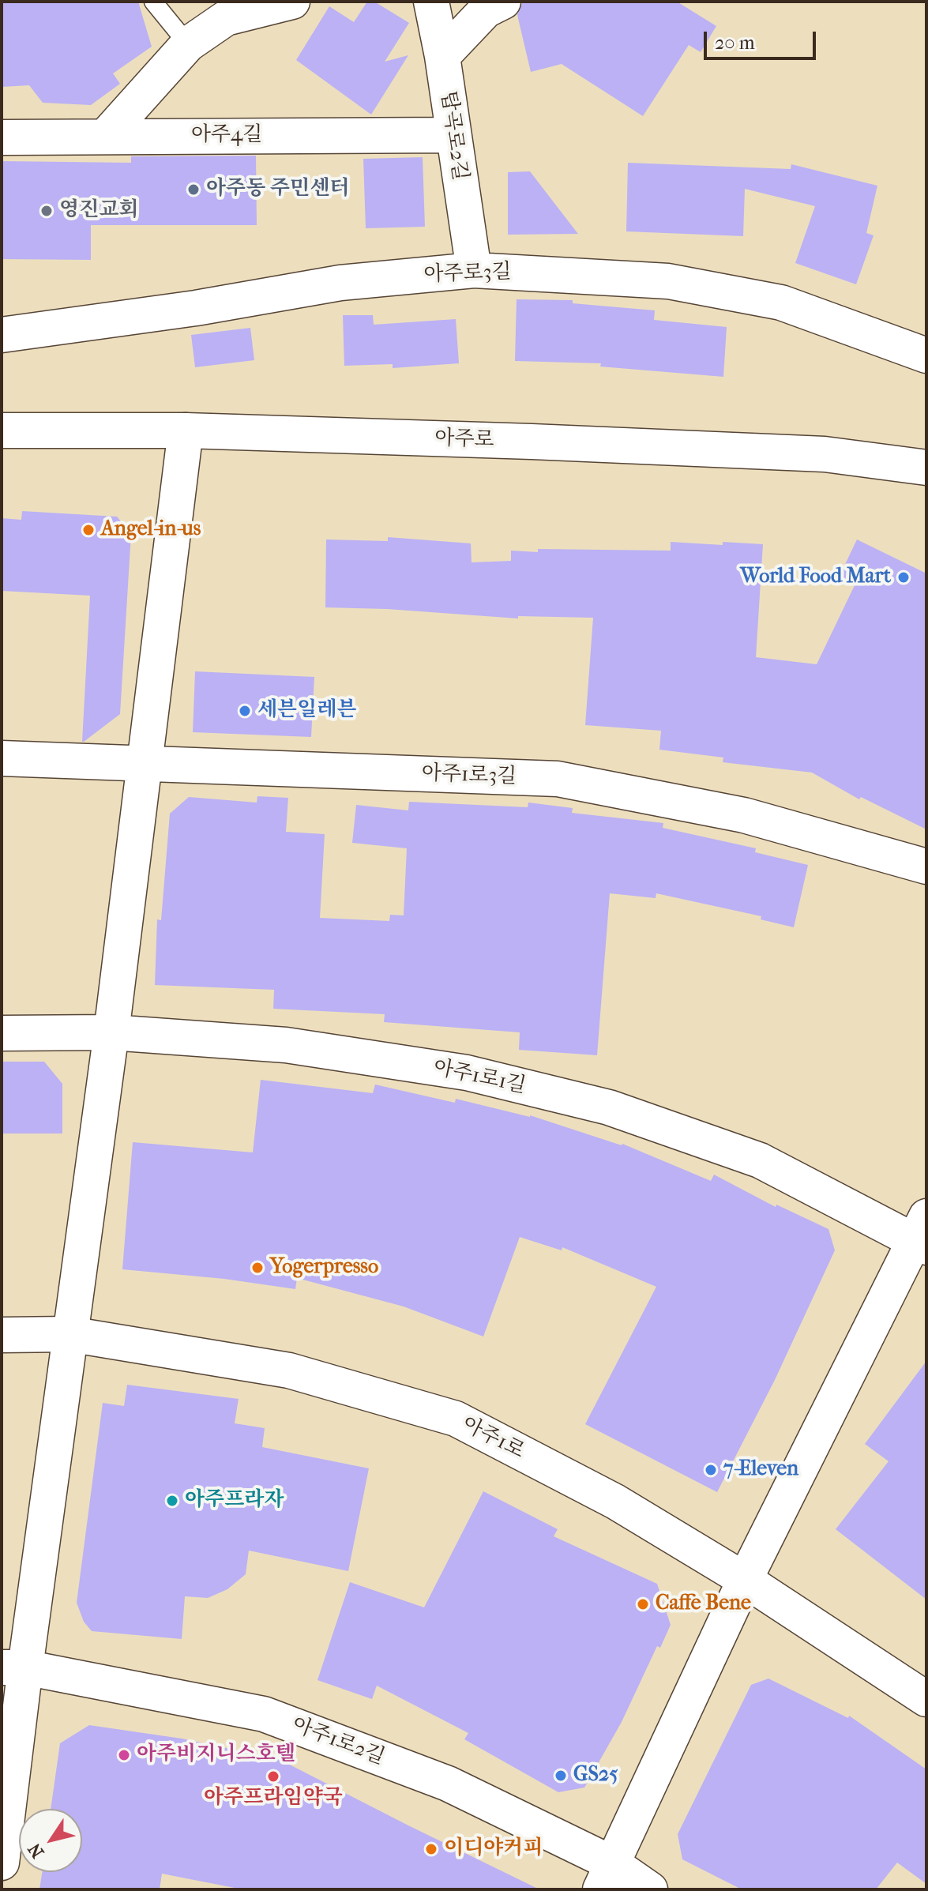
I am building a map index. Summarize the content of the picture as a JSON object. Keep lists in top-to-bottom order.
{
  "streets": {
    "street": [
      "아주4길",
      "탑곡로2길",
      "아주로3길",
      "아주로",
      "아주1로3길",
      "아주1로1길",
      "아주1로",
      "아주1로2길"
    ]
  },
  "crossings": [
    ["아주4길", "탑곡로2길"],
    ["탑곡로2길", "아주로3길"]
  ],
  "places": [
    "아주동 주민센터",
    "영진교회",
    "Angel-in-us",
    "World Food Mart",
    "세븐일레븐",
    "Yogerpresso",
    "7-Eleven",
    "아주프라자",
    "Caffe Bene",
    "아주비지니스호텔",
    "GS25",
    "아주프라임약국",
    "이디야커피"
  ],
  "scale_bar": "20 m",
  "north": "bottom left"
}
